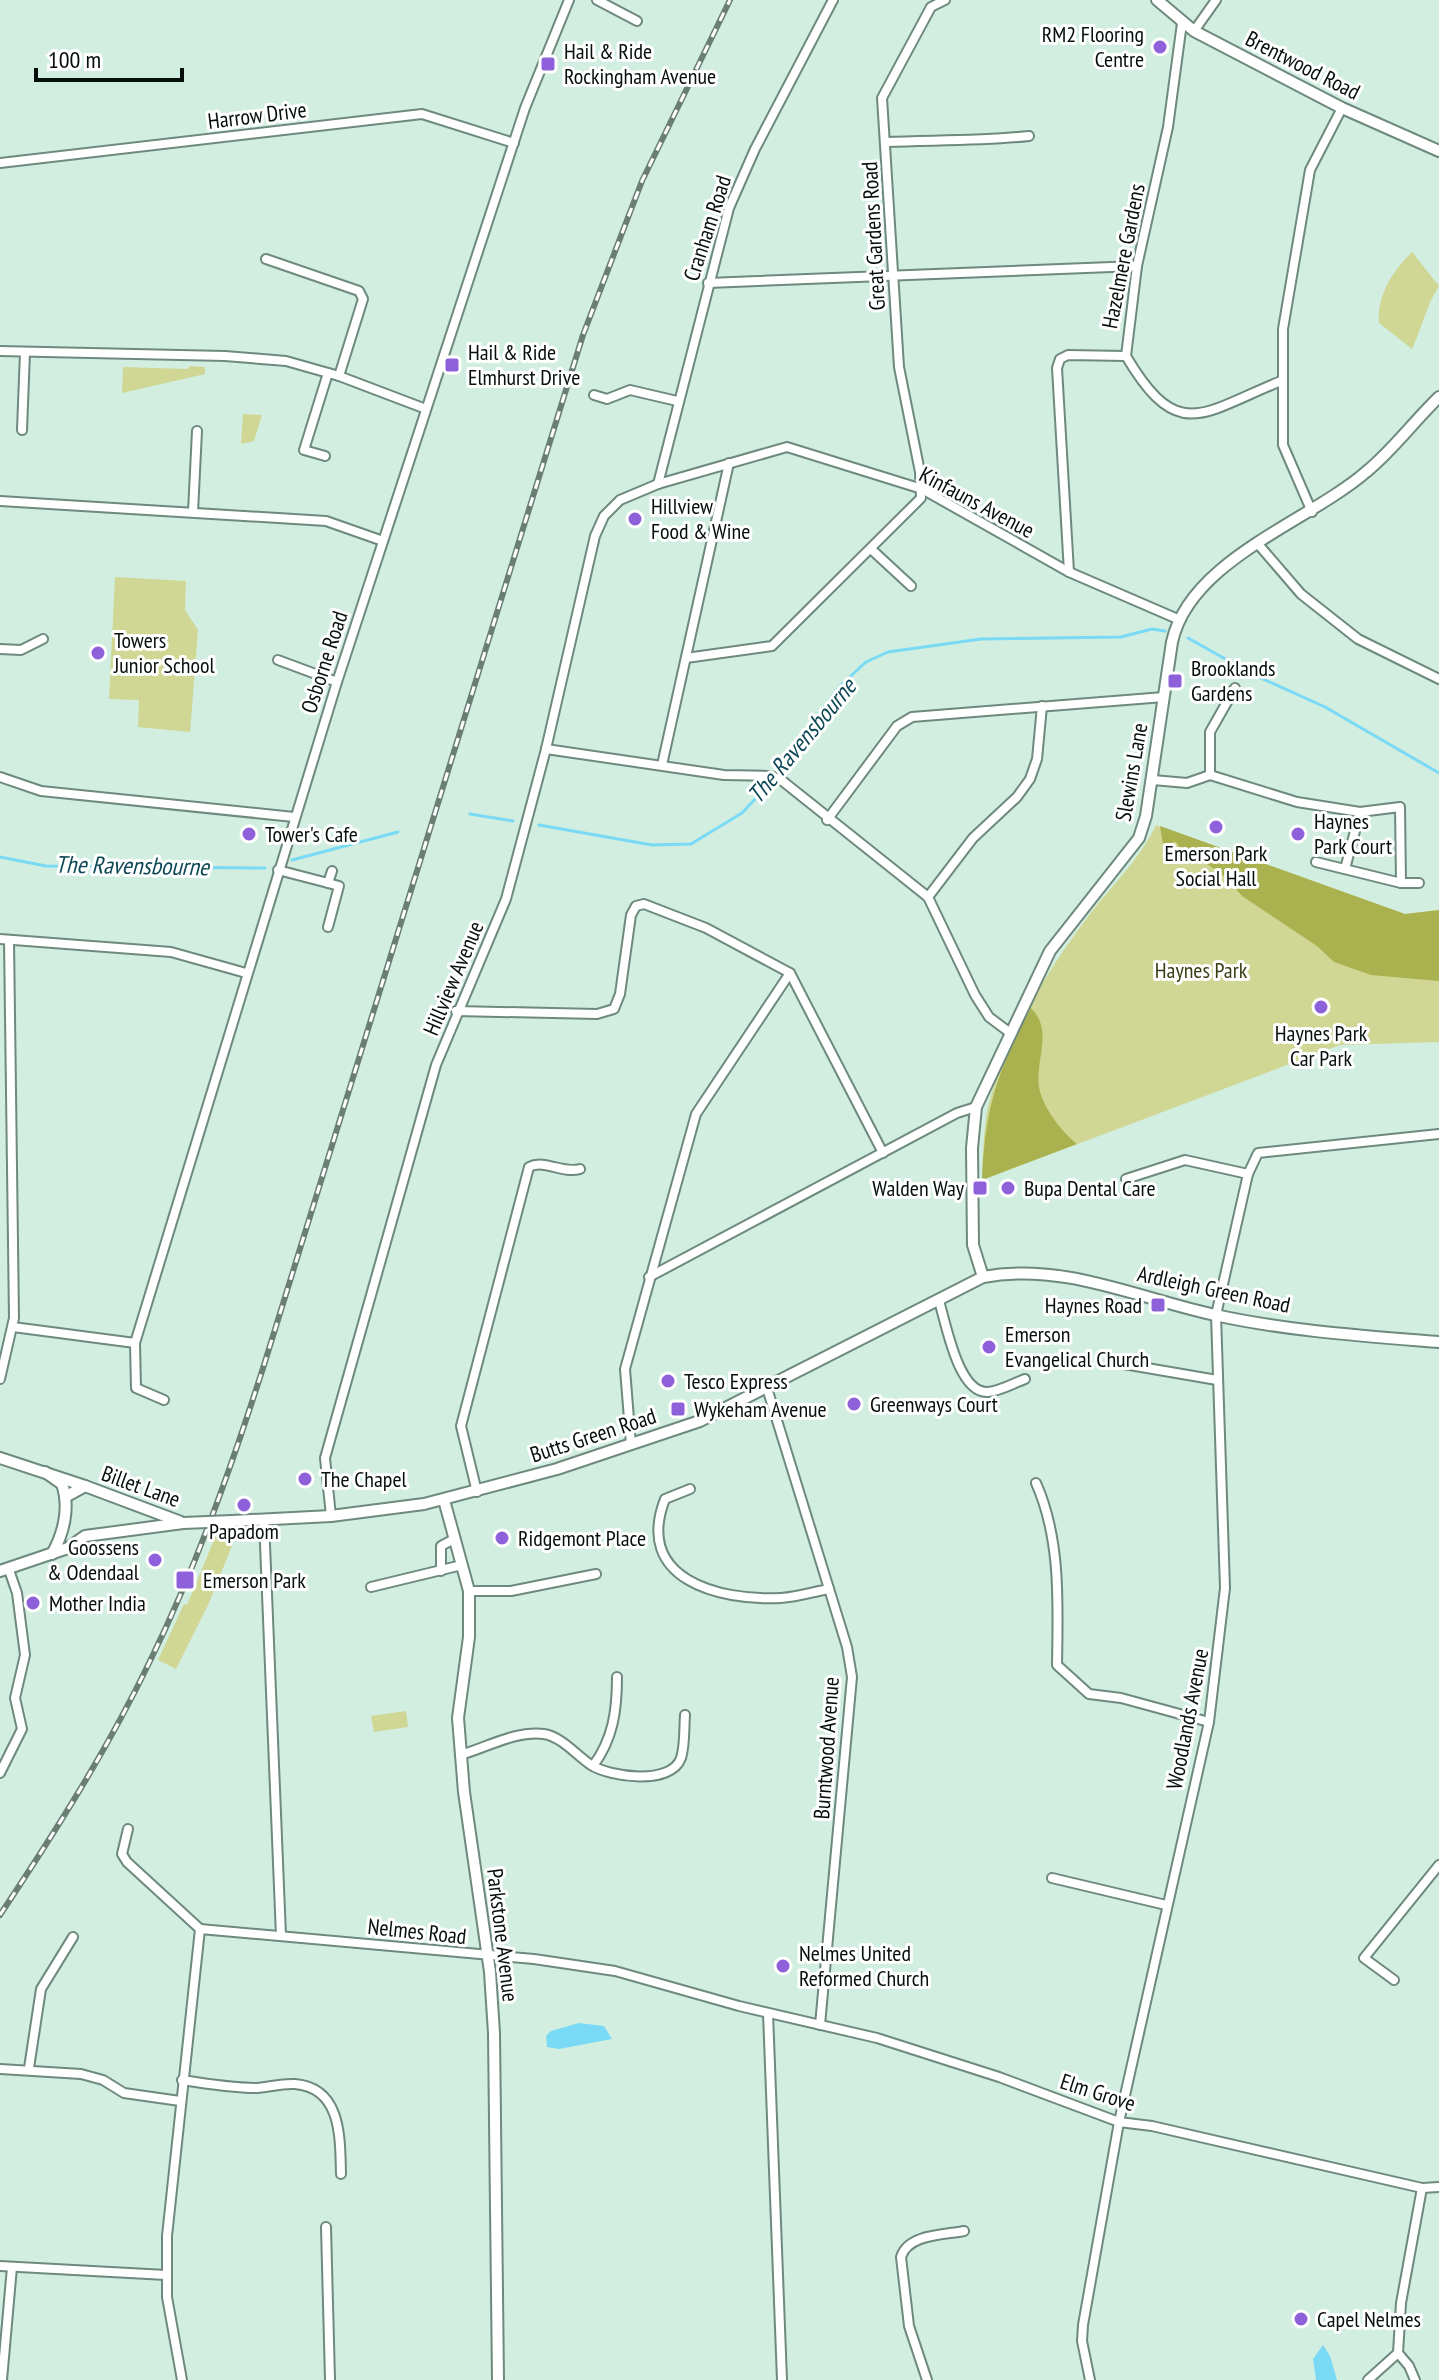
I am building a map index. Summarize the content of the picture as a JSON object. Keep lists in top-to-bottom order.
{
  "streets": {
    "street": [
      "Brentwood Road",
      "Harrow Drive",
      "Cranham Road",
      "Great Gardens Road",
      "Hazelmere Gardens",
      "Kinfauns Avenue",
      "Osborne Road",
      "Slewins Lane",
      "Hillview Avenue",
      "Ardleigh Green Road",
      "Butts Green Road",
      "Billet Lane",
      "Woodlands Avenue",
      "Burntwood Avenue",
      "Nelmes Road",
      "Parkstone Avenue",
      "Elm Grove"
    ]
  },
  "crossings": [
    ["Brentwood Road", "Hazelmere Gardens"],
    ["Harrow Drive", "Osborne Road"],
    ["Cranham Road", "Kinfauns Avenue"],
    ["Cranham Road", "Hillview Avenue"],
    ["Great Gardens Road", "Kinfauns Avenue"],
    ["Kinfauns Avenue", "Slewins Lane"],
    ["Kinfauns Avenue", "Hillview Avenue"],
    ["Slewins Lane", "Ardleigh Green Road"],
    ["Slewins Lane", "Butts Green Road"],
    ["Hillview Avenue", "Butts Green Road"],
    ["Ardleigh Green Road", "Butts Green Road"],
    ["Ardleigh Green Road", "Woodlands Avenue"],
    ["Butts Green Road", "Billet Lane"],
    ["Butts Green Road", "Burntwood Avenue"],
    ["Butts Green Road", "Parkstone Avenue"],
    ["Woodlands Avenue", "Elm Grove"],
    ["Burntwood Avenue", "Elm Grove"],
    ["Nelmes Road", "Parkstone Avenue"],
    ["Nelmes Road", "Elm Grove"]
  ],
  "water": ["The Ravensbourne"],
  "parks": ["Haynes Park"],
  "places": {
    "other": [
      "RM2 Flooring Centre",
      "Hillview Food & Wine",
      "Towers Junior School",
      "Emerson Park Social Hall",
      "Tower's Cafe",
      "Haynes Park Court",
      "Haynes Park Car Park",
      "Bupa Dental Care",
      "Emerson Evangelical Church",
      "Tesco Express",
      "Greenways Court",
      "The Chapel",
      "Papadom",
      "Ridgemont Place",
      "Goossens & Odendaal",
      "Mother India",
      "Nelmes United Reformed Church",
      "Capel Nelmes"
    ],
    "transit": [
      "Hail & Ride Rockingham Avenue",
      "Hail & Ride Elmhurst Drive",
      "Brooklands Gardens",
      "Walden Way",
      "Haynes Road",
      "Wykeham Avenue",
      "Emerson Park"
    ]
  },
  "scale_bar": "100 m"
}
